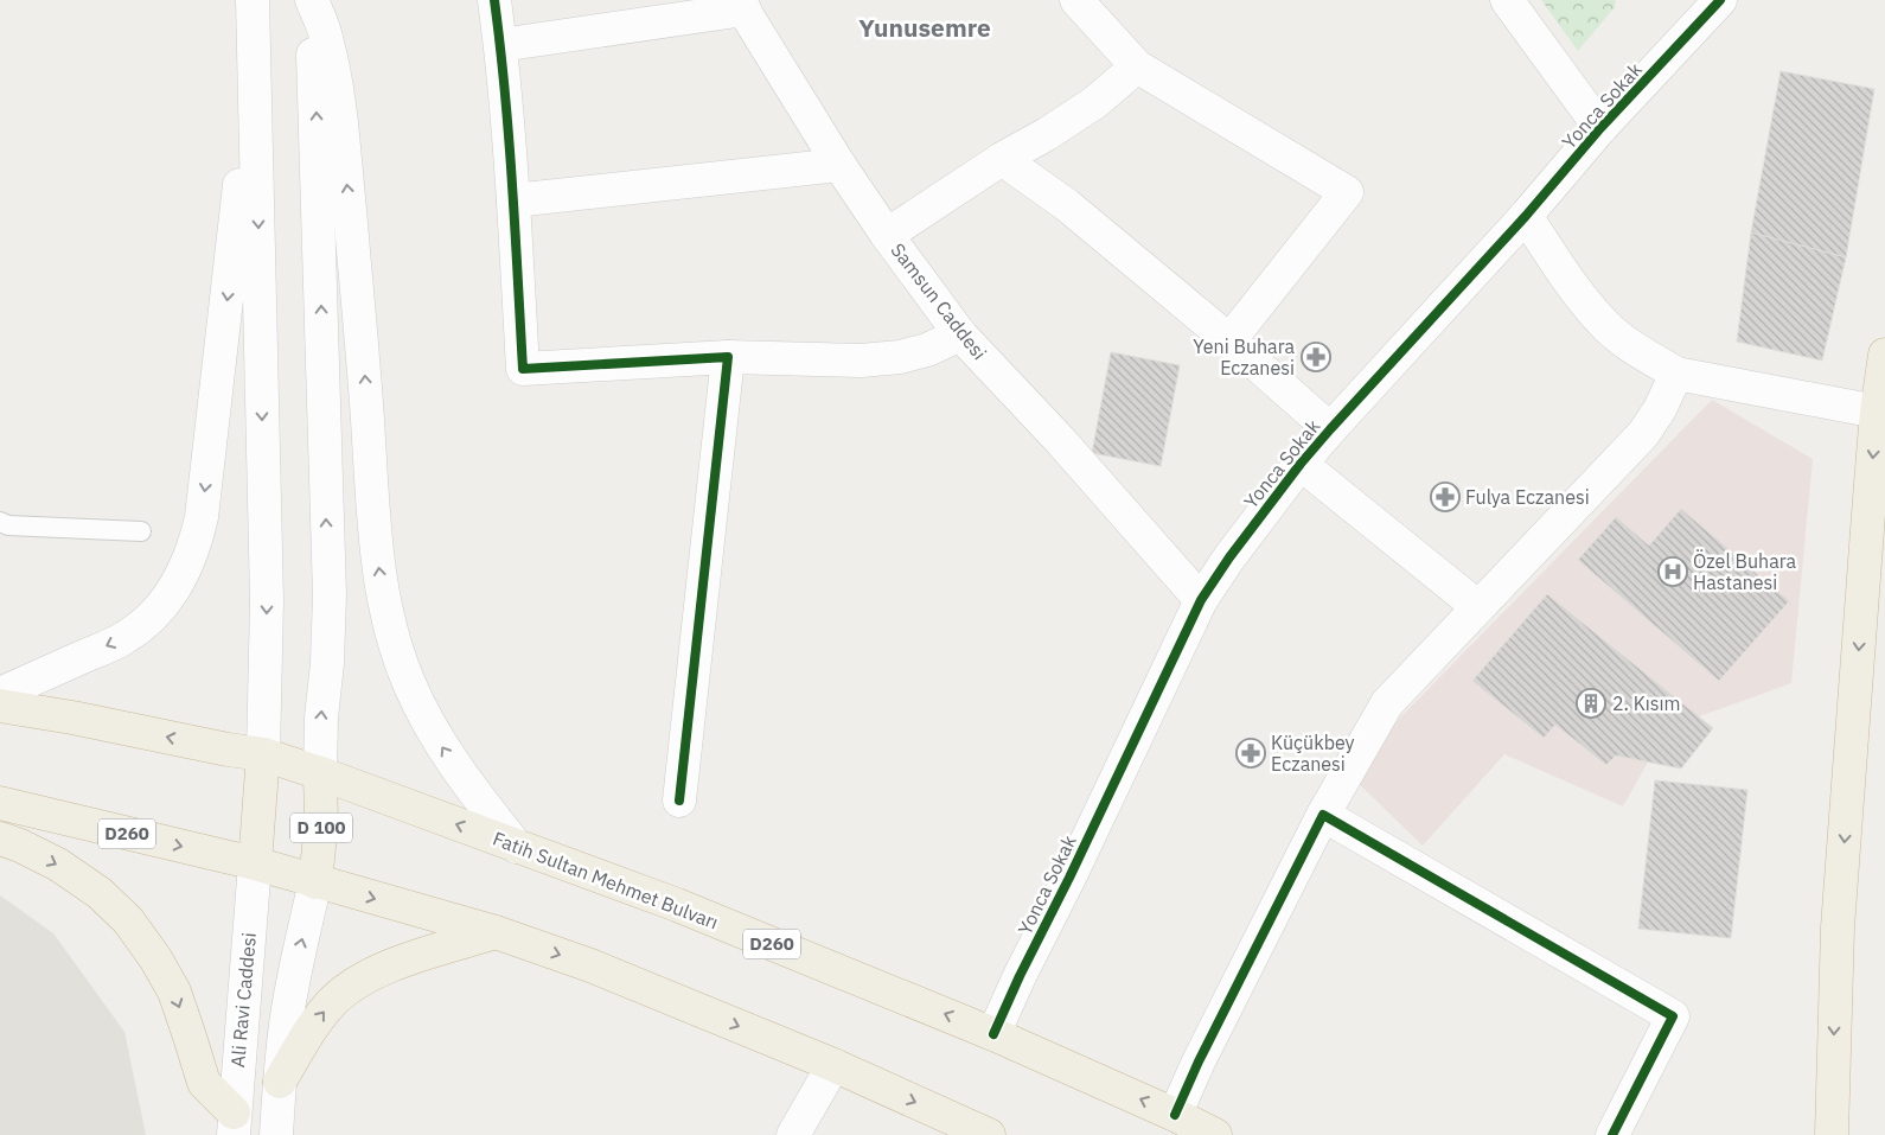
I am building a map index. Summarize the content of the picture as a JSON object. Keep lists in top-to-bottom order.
{
  "streets": {
    "highway": ["D 100", "D260", "Fatih Sultan Mehmet Bulvarı"],
    "street": ["Yonca Sokak", "Samsun Caddesi", "Ali Ravi Caddesi"]
  },
  "crossings": [
    ["Yonca Sokak", "Samsun Caddesi"],
    ["Yonca Sokak", "Fatih Sultan Mehmet Bulvarı"],
    ["D 100", "D260"],
    ["D 100", "Fatih Sultan Mehmet Bulvarı"],
    ["D260", "Fatih Sultan Mehmet Bulvarı"],
    ["D260", "Ali Ravi Caddesi"]
  ],
  "districts": ["Yunusemre"],
  "places": {
    "pharmacy": ["Yeni Buhara Eczanesi", "Fulya Eczanesi", "Küçükbey Eczanesi"],
    "hospital": ["Özel Buhara Hastanesi"],
    "building": ["2. Kısım"]
  }
}
